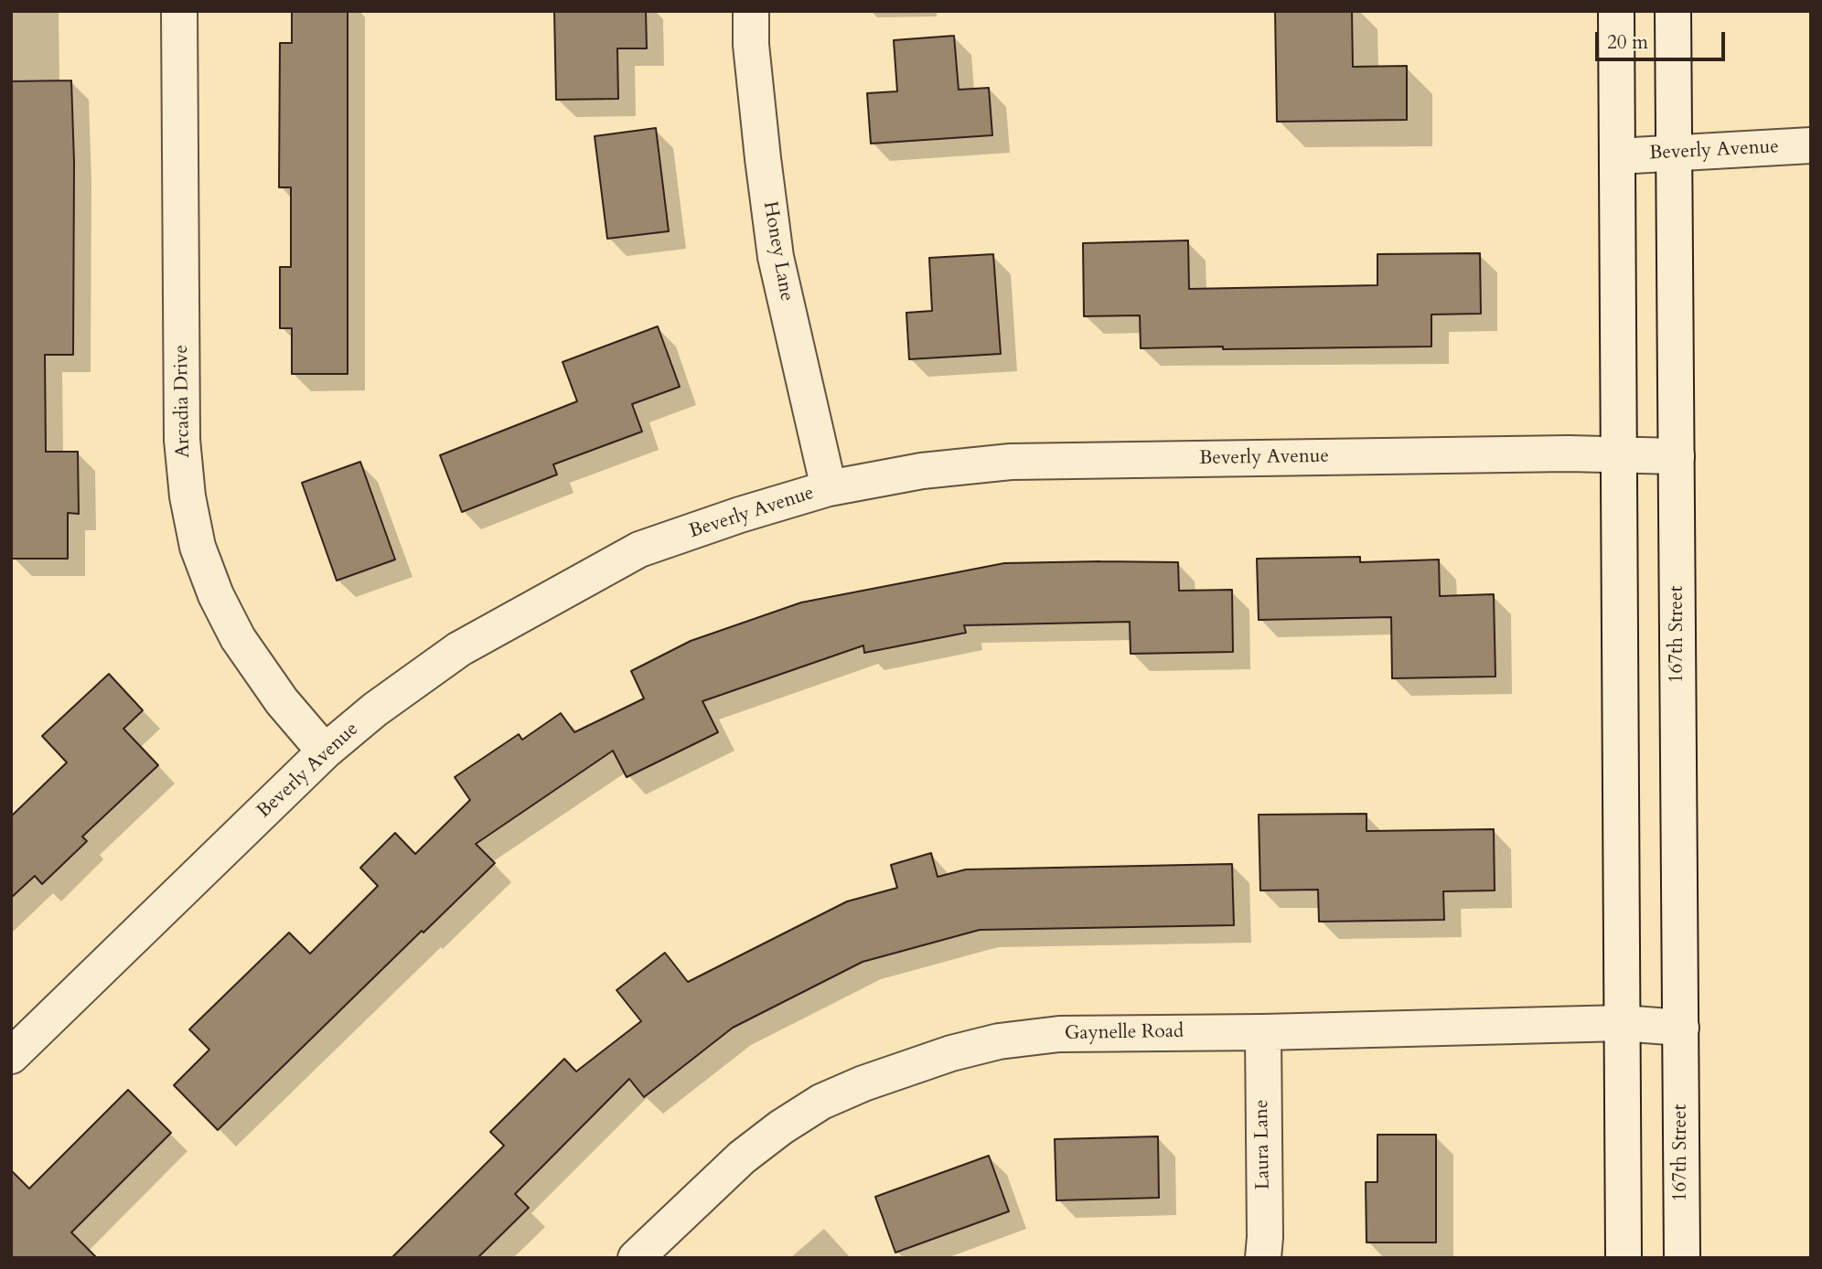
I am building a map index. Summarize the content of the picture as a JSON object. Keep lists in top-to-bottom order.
{
  "streets": {
    "street": [
      "Beverly Avenue",
      "Honey Lane",
      "Arcadia Drive",
      "167th Street",
      "Gaynelle Road",
      "Laura Lane"
    ]
  },
  "crossings": [
    ["Beverly Avenue", "Honey Lane"],
    ["Beverly Avenue", "Arcadia Drive"],
    ["Beverly Avenue", "167th Street"],
    ["167th Street", "Gaynelle Road"],
    ["Gaynelle Road", "Laura Lane"]
  ],
  "scale_bar": "20 m"
}
